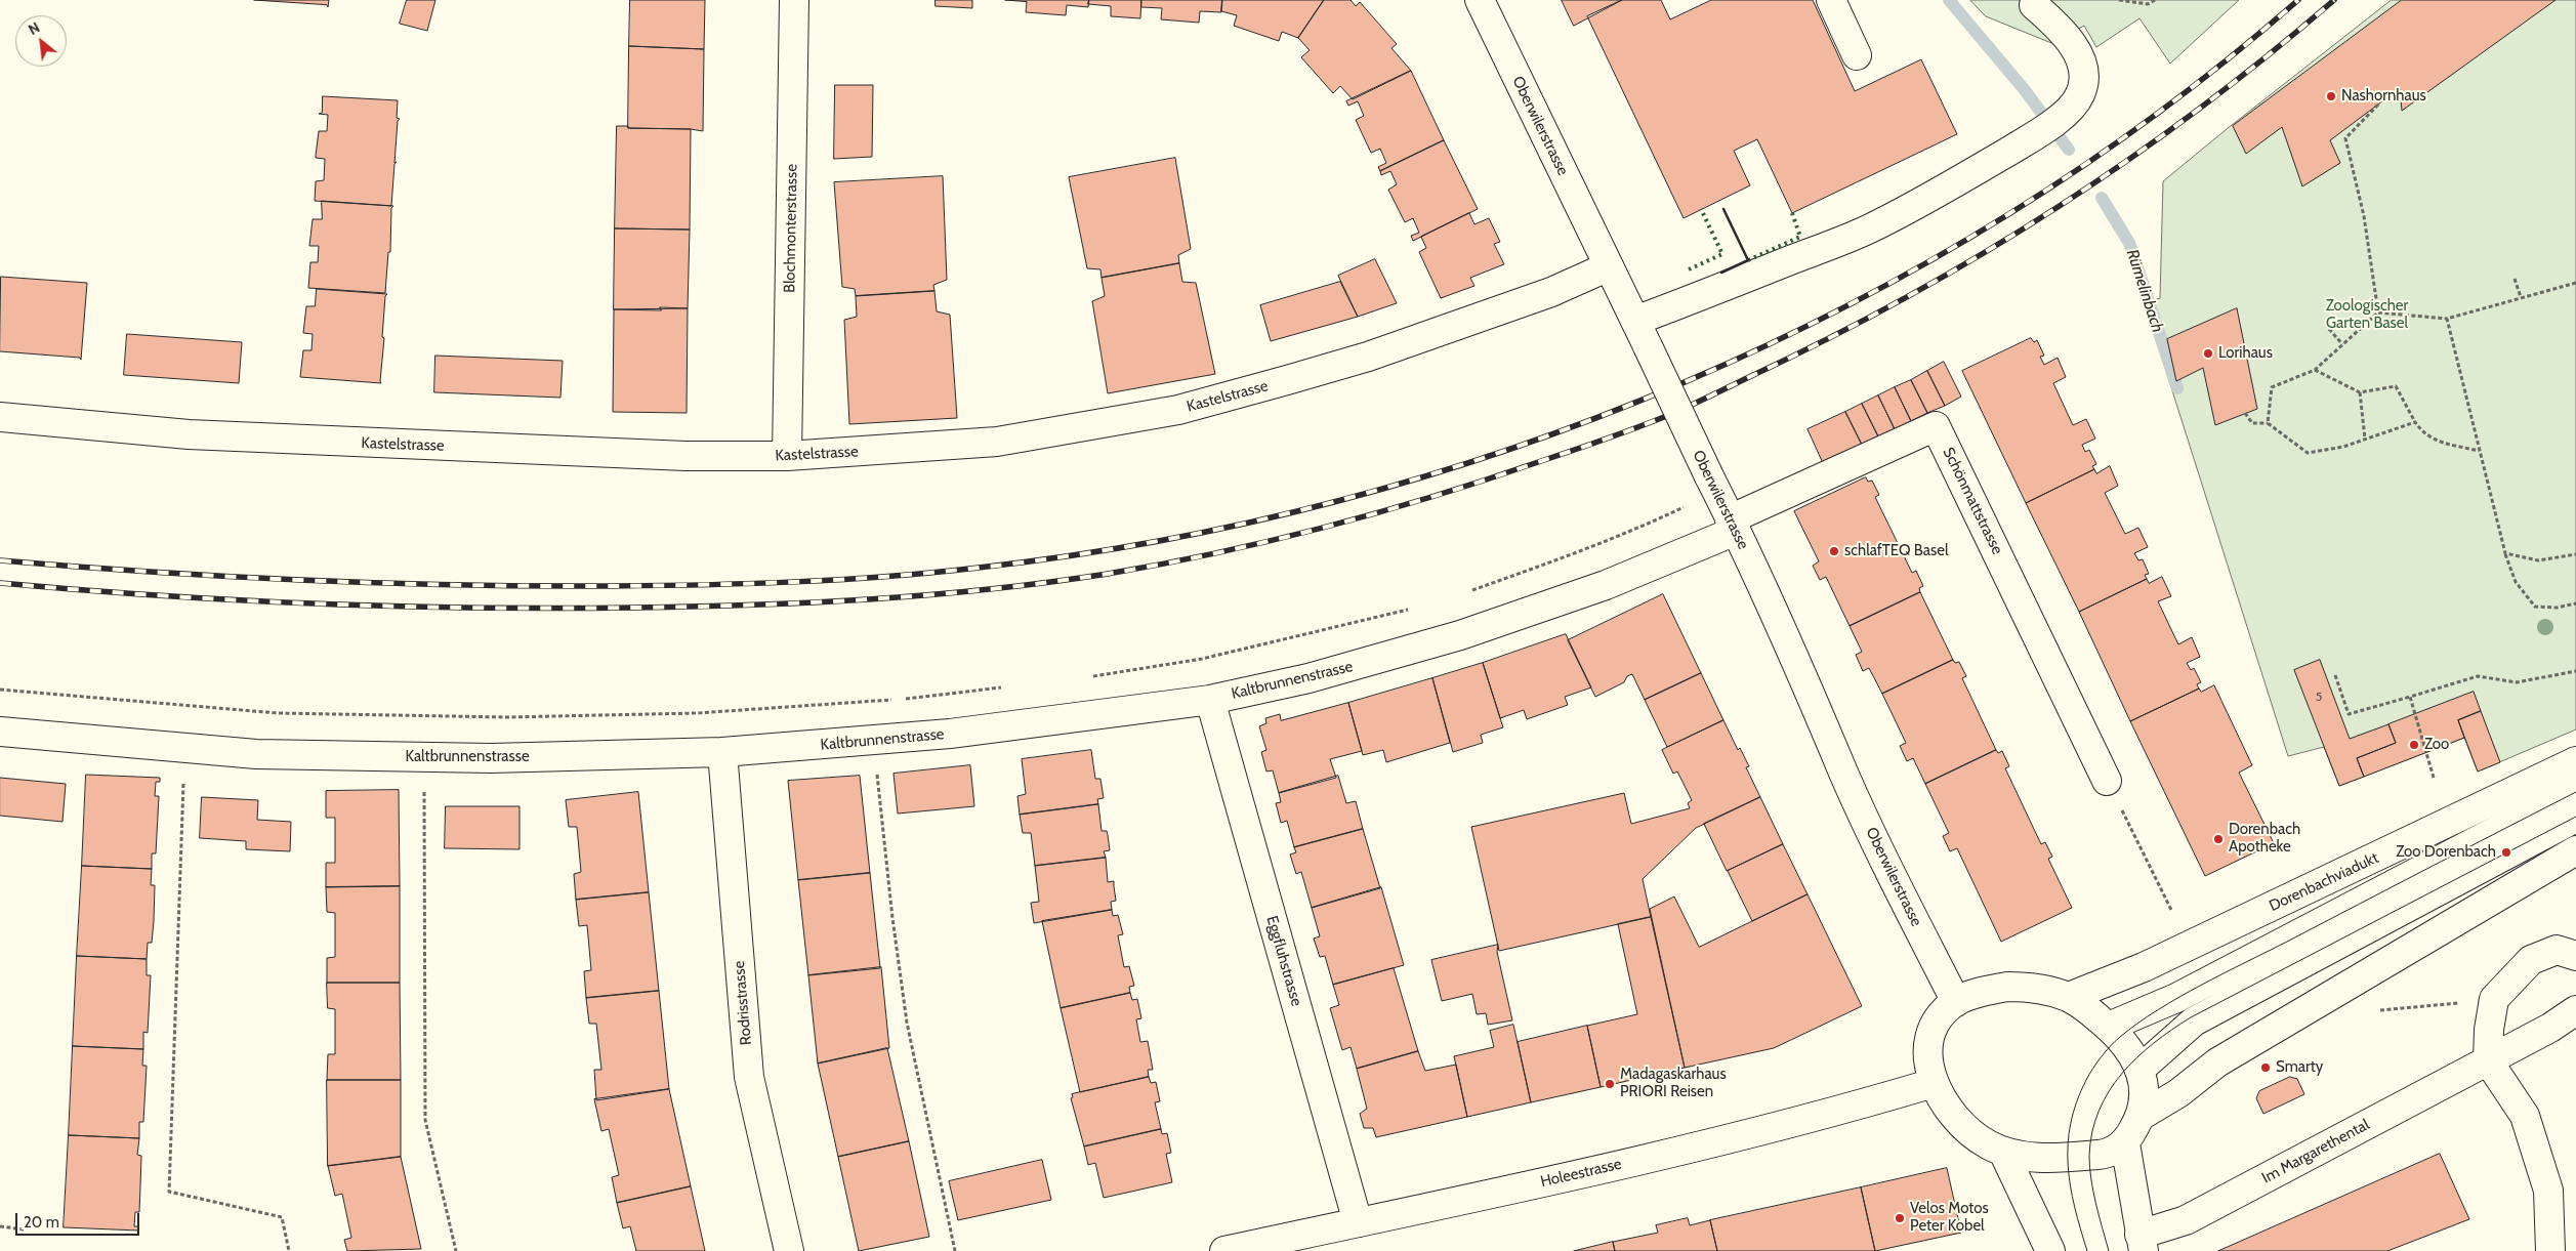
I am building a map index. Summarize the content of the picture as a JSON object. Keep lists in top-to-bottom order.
{
  "streets": {
    "street": [
      "Oberwilerstrasse",
      "Blochmonterstrasse",
      "Kastelstrasse",
      "Schönmattstrasse",
      "Kaltbrunnenstrasse",
      "Dorenbachviadukt",
      "Eggfluhstrasse",
      "Rodrisstrasse",
      "Im Margarethental",
      "Holeestrasse"
    ]
  },
  "crossings": [
    ["Oberwilerstrasse", "Kastelstrasse"],
    ["Oberwilerstrasse", "Schönmattstrasse"],
    ["Oberwilerstrasse", "Kaltbrunnenstrasse"],
    ["Blochmonterstrasse", "Kastelstrasse"],
    ["Schönmattstrasse", "Kaltbrunnenstrasse"],
    ["Kaltbrunnenstrasse", "Eggfluhstrasse"],
    ["Kaltbrunnenstrasse", "Rodrisstrasse"],
    ["Eggfluhstrasse", "Holeestrasse"]
  ],
  "water": ["Rümelinbach"],
  "parks": ["Zoologischer Garten Basel"],
  "places": [
    "Nashornhaus",
    "Lorihaus",
    "schlafTEQ Basel",
    "Zoo",
    "Dorenbach Apotheke",
    "Zoo Dorenbach",
    "Smarty",
    "Madagaskarhaus PRIORI Reisen",
    "Velos Motos Peter Kobel"
  ],
  "house_numbers": ["5"],
  "scale_bar": "20 m",
  "north": "top left"
}
